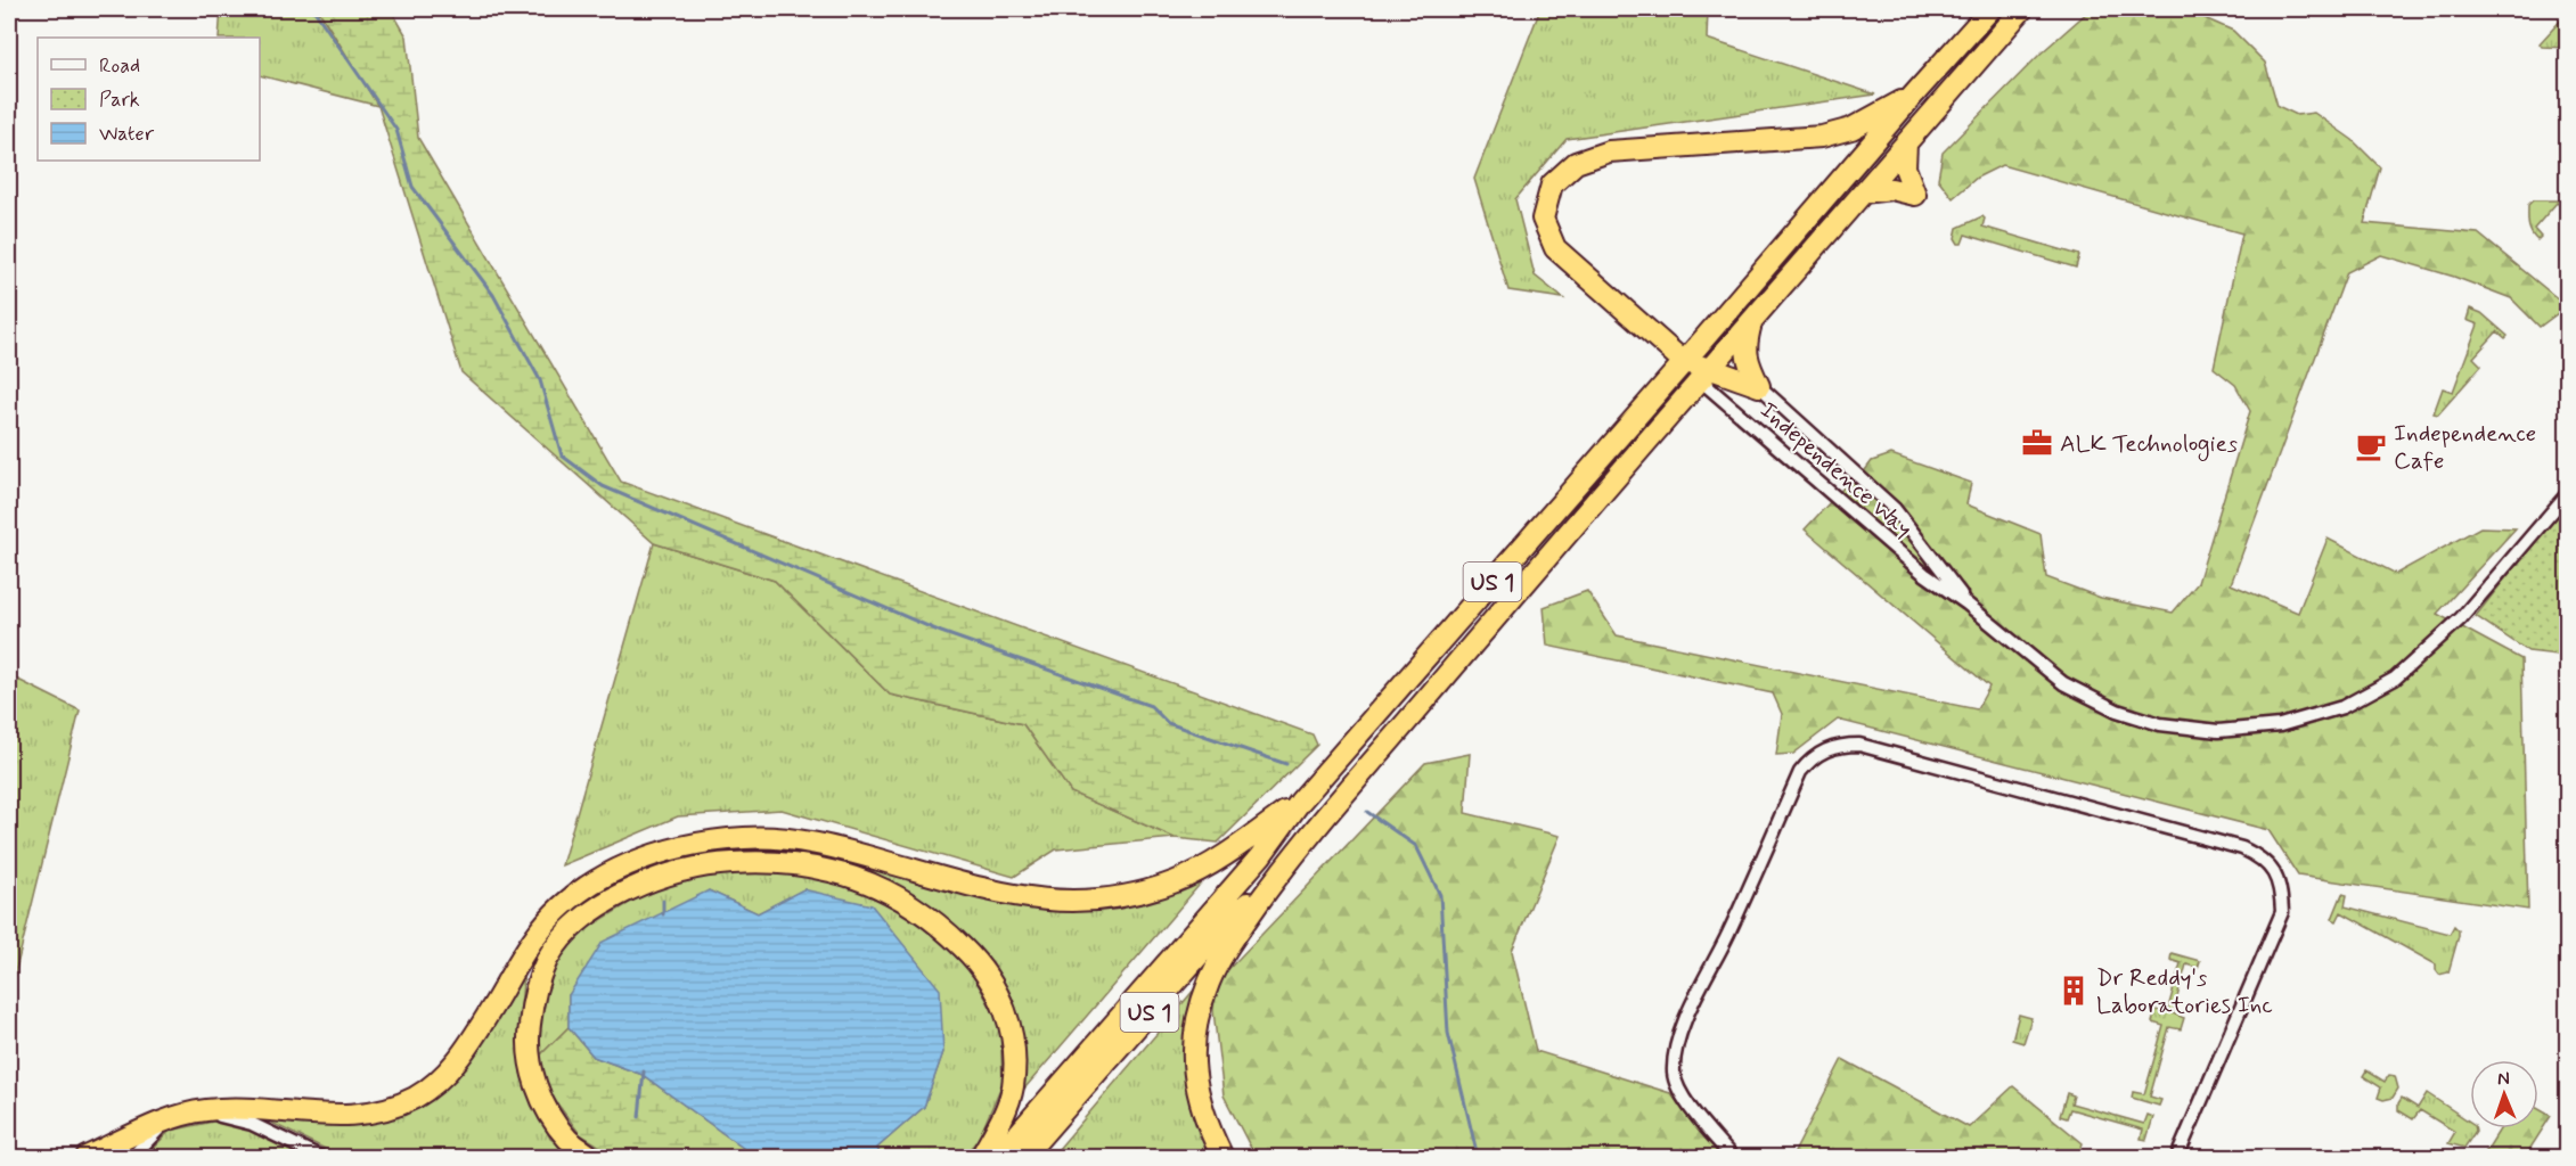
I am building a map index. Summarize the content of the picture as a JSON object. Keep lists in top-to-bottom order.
{
  "streets": {
    "highway": ["US 1"],
    "street": ["Independence Way"]
  },
  "crossings": [
    ["Independence Way", "US 1"]
  ],
  "places": {
    "office": ["ALK Technologies"],
    "cafe": ["Independence Cafe"],
    "building": ["Dr Reddy's Laboratories Inc"]
  },
  "legend": ["Road", "Park", "Water"],
  "north": "top"
}
